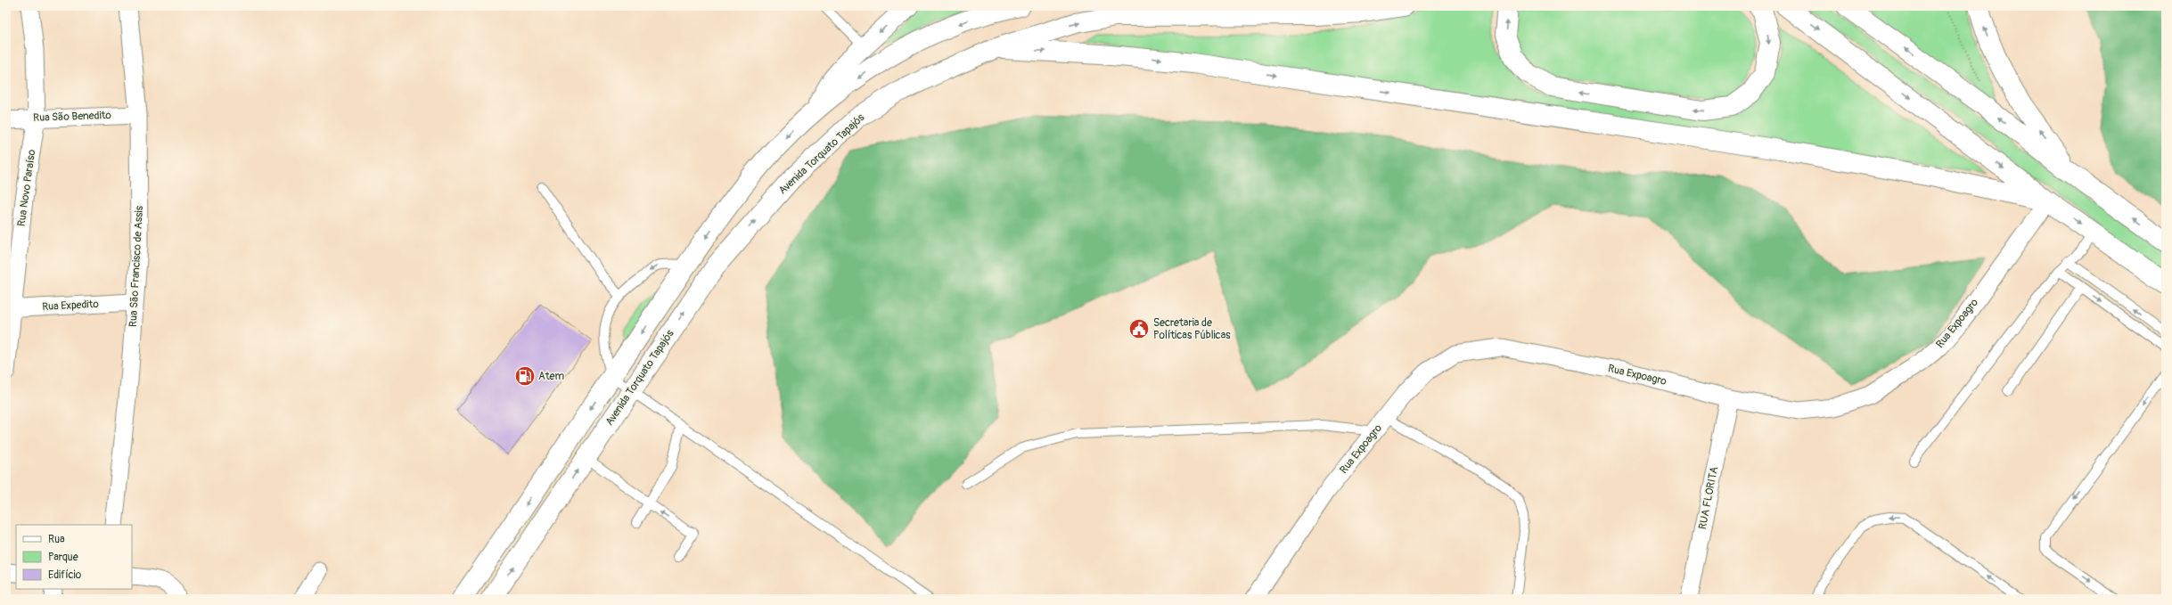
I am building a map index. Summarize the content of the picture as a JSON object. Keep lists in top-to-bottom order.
{
  "streets": {
    "main road": ["Avenida Torquato Tapajós"],
    "street": [
      "Rua São Benedito",
      "Rua Novo Paraíso",
      "Rua São Francisco de Assis",
      "Rua Expedito",
      "Rua Expoagro",
      "RUA FLORITA"
    ]
  },
  "crossings": [
    ["Rua São Benedito", "Rua Novo Paraíso"],
    ["Rua São Benedito", "Rua São Francisco de Assis"],
    ["Rua Novo Paraíso", "Rua Expedito"],
    ["Rua São Francisco de Assis", "Rua Expedito"],
    ["Rua Expoagro", "RUA FLORITA"]
  ],
  "places": {
    "public building": ["Secretaria de Políticas Públicas"],
    "fuel station": ["Atem"]
  },
  "legend": ["Rua", "Parque", "Edifício"]
}
